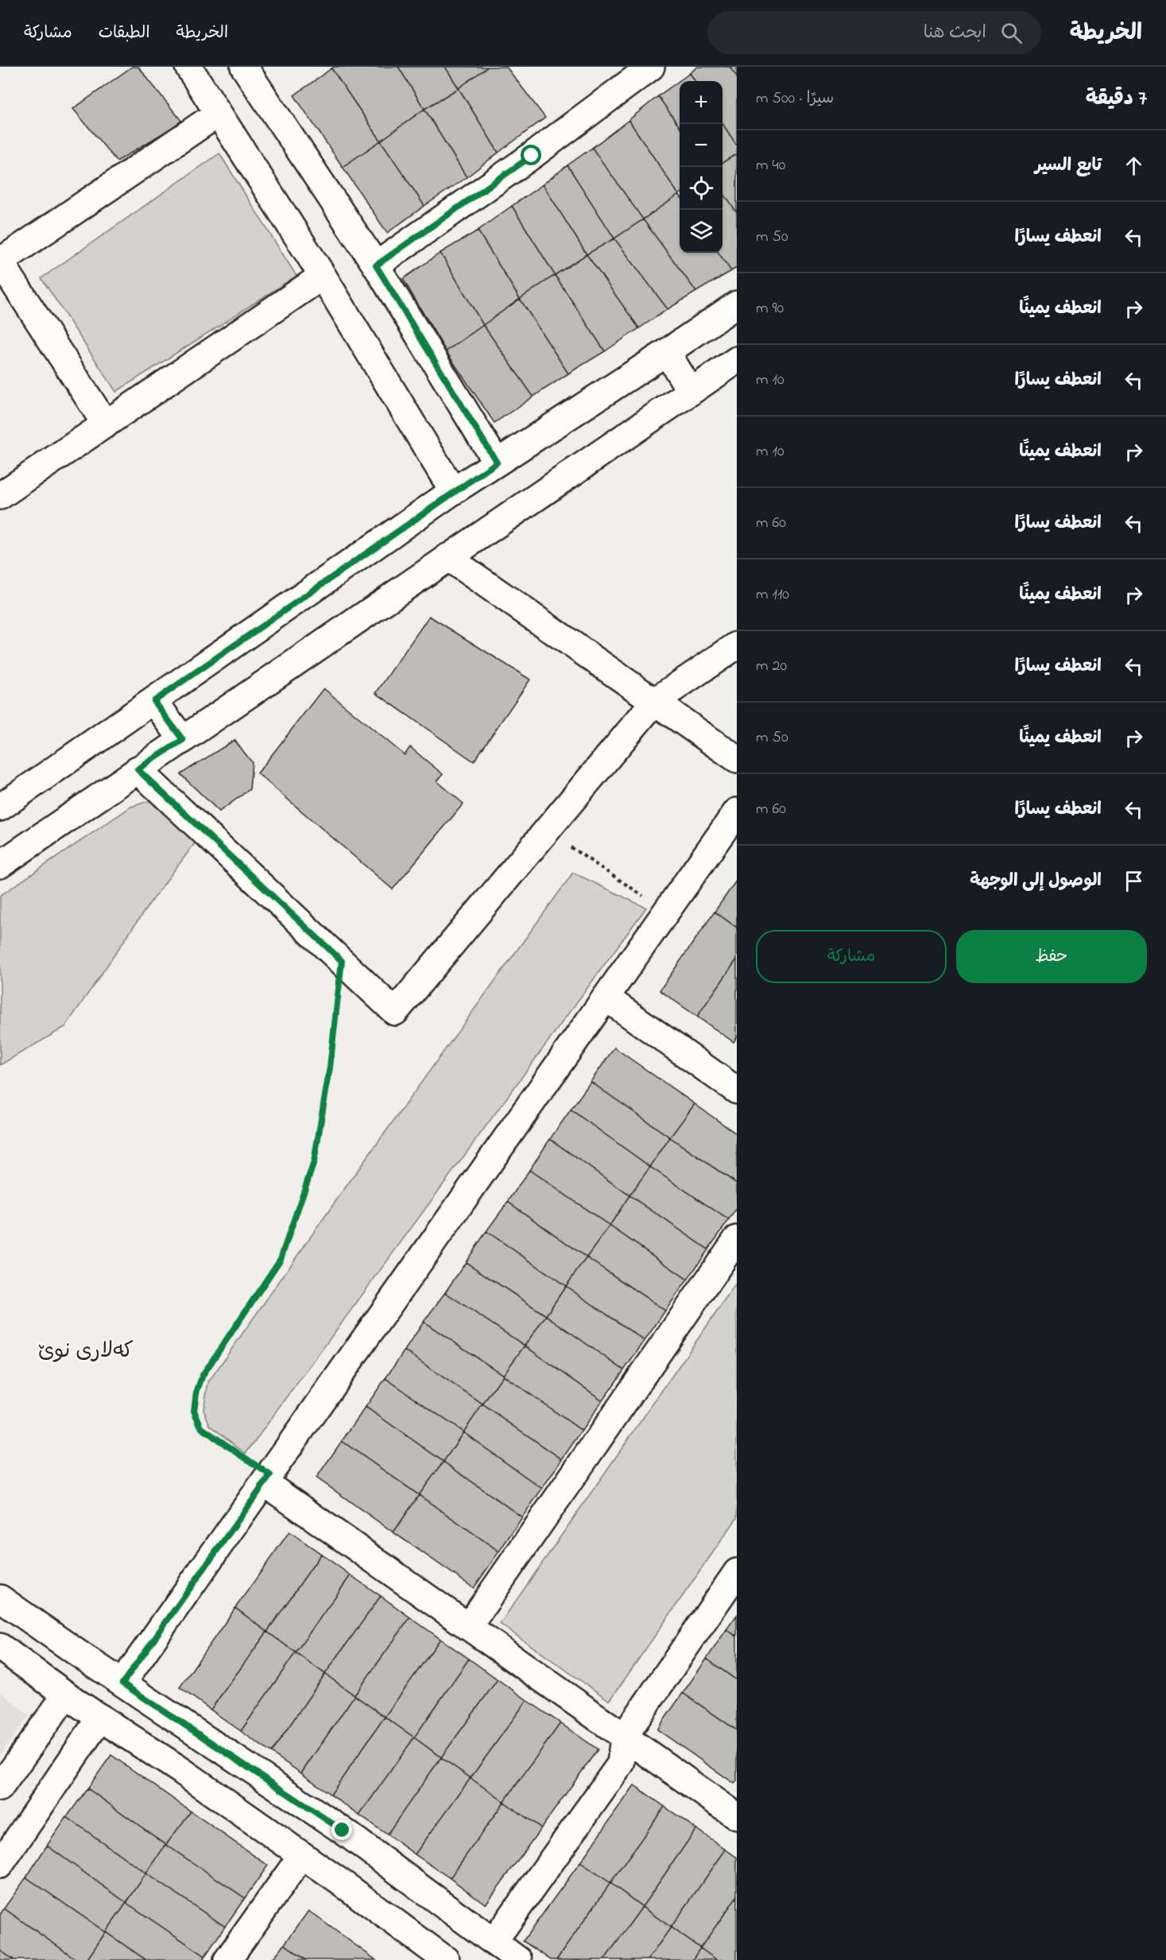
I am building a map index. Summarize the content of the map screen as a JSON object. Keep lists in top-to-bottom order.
{
  "districts": ["کەلاری نوێ"],
  "page": {
    "header": "الخريطة",
    "search": "ابحث هنا",
    "nav": ["الخريطة", "الطبقات", "مشاركة"],
    "heading": ["7 دقيقة", "سيرًا · 500 m"],
    "map_buttons": ["+", "−"],
    "list": [
      ["تابع السير", "40 m"],
      ["انعطف يسارًا", "50 m"],
      ["انعطف يمينًا", "90 m"],
      ["انعطف يسارًا", "10 m"],
      ["انعطف يمينًا", "10 m"],
      ["انعطف يسارًا", "60 m"],
      ["انعطف يمينًا", "110 m"],
      ["انعطف يسارًا", "20 m"],
      ["انعطف يمينًا", "50 m"],
      ["انعطف يسارًا", "60 m"],
      "الوصول إلى الوجهة"
    ],
    "buttons": ["حفظ", "مشاركة"]
  }
}
